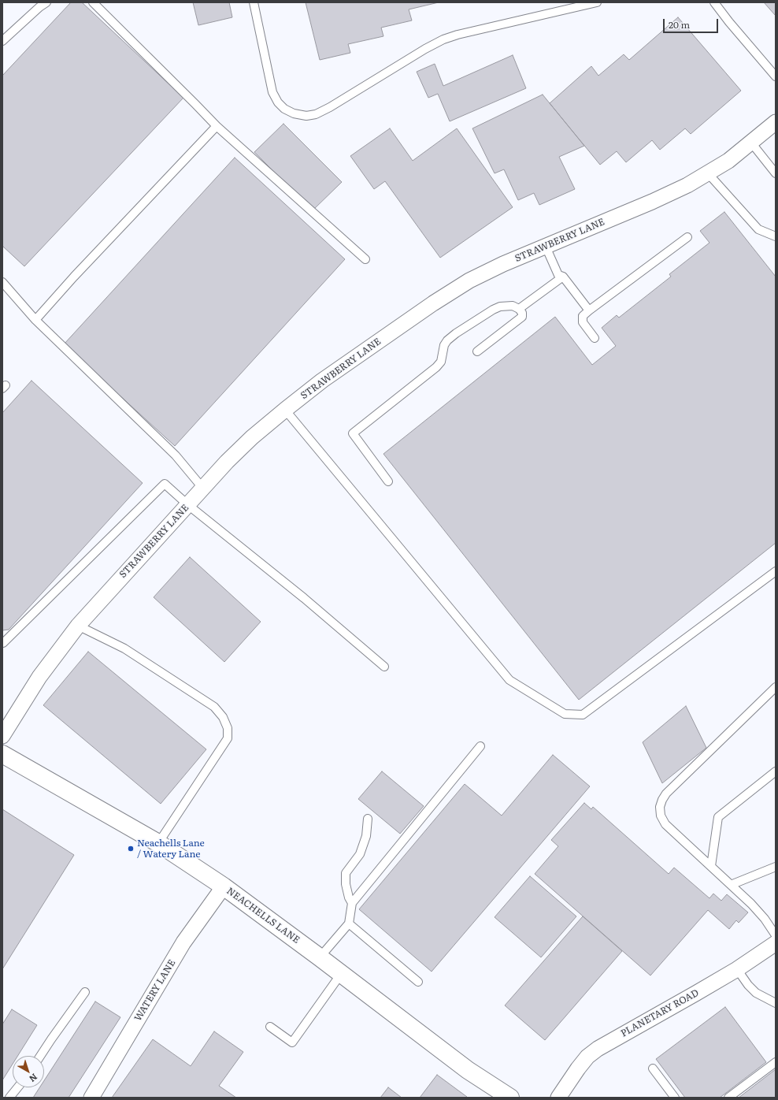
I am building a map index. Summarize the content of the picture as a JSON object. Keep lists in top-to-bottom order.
{
  "streets": {
    "street": [
      "STRAWBERRY LANE",
      "NEACHELLS LANE",
      "WATERY LANE",
      "PLANETARY ROAD"
    ]
  },
  "crossings": [
    ["NEACHELLS LANE", "WATERY LANE"]
  ],
  "places": ["Neachells Lane / Watery Lane"],
  "scale_bar": "20 m",
  "north": "bottom right"
}
